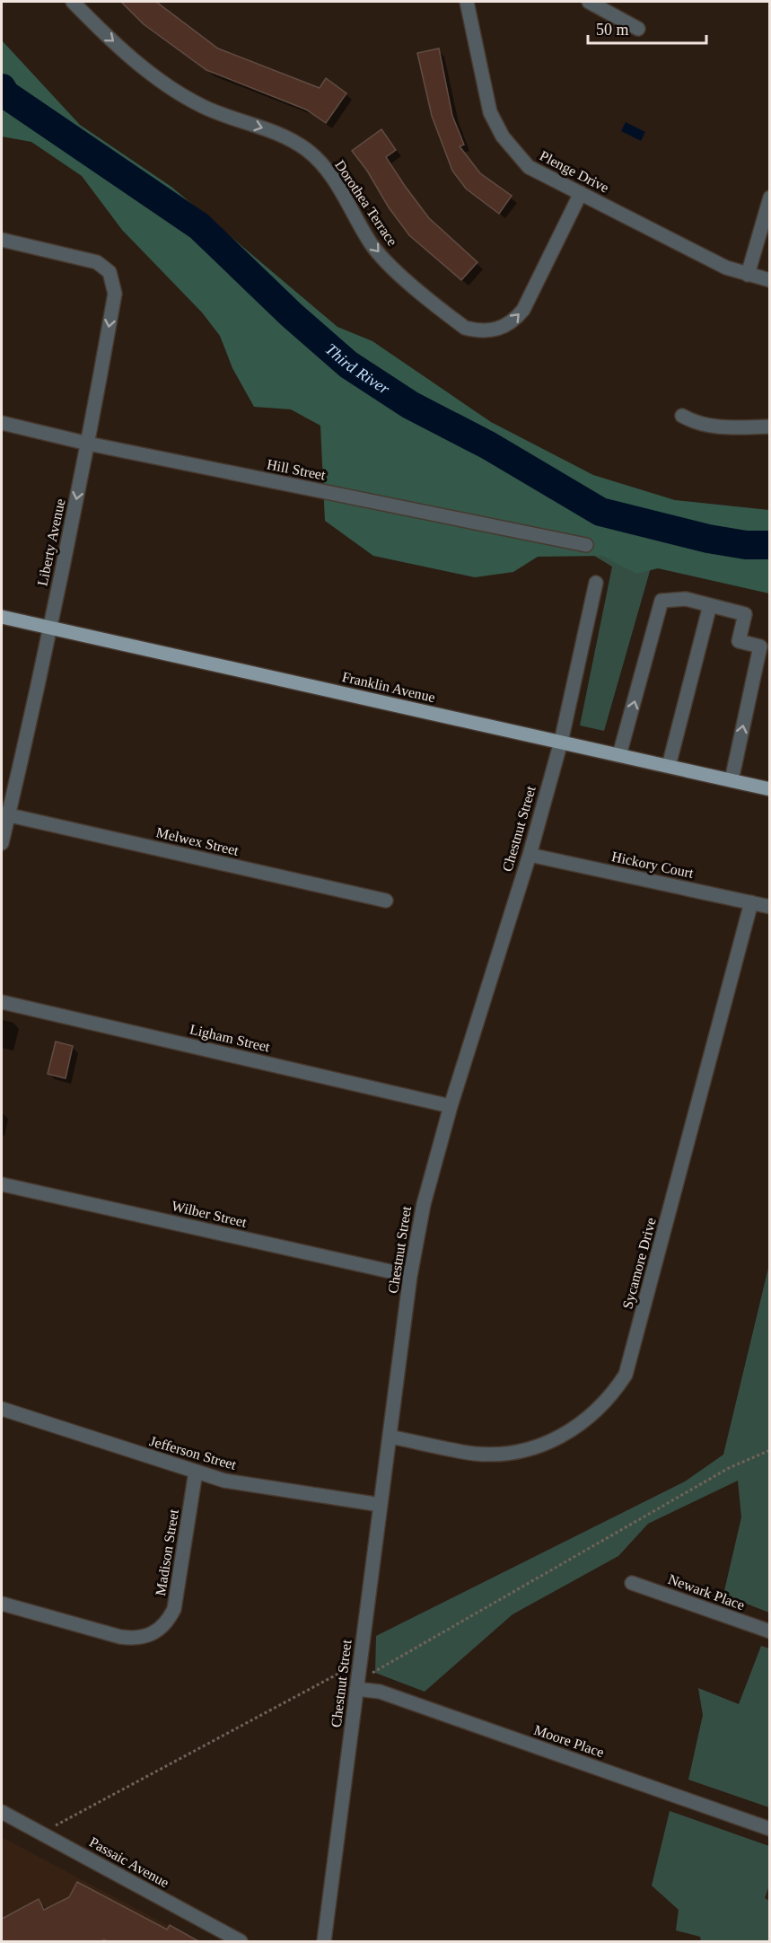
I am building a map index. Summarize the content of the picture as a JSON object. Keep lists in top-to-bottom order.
{
  "streets": {
    "main road": ["Franklin Avenue"],
    "street": [
      "Plenge Drive",
      "Dorothea Terrace",
      "Hill Street",
      "Liberty Avenue",
      "Chestnut Street",
      "Melwex Street",
      "Hickory Court",
      "Ligham Street",
      "Wilber Street",
      "Sycamore Drive",
      "Jefferson Street",
      "Madison Street",
      "Newark Place",
      "Moore Place",
      "Passaic Avenue"
    ]
  },
  "crossings": [
    ["Plenge Drive", "Dorothea Terrace"],
    ["Hill Street", "Liberty Avenue"],
    ["Liberty Avenue", "Franklin Avenue"],
    ["Liberty Avenue", "Melwex Street"],
    ["Franklin Avenue", "Chestnut Street"],
    ["Chestnut Street", "Hickory Court"],
    ["Chestnut Street", "Ligham Street"],
    ["Chestnut Street", "Wilber Street"],
    ["Chestnut Street", "Sycamore Drive"],
    ["Chestnut Street", "Jefferson Street"],
    ["Chestnut Street", "Moore Place"],
    ["Hickory Court", "Sycamore Drive"],
    ["Jefferson Street", "Madison Street"]
  ],
  "one_way": ["Liberty Avenue"],
  "water": ["Third River"],
  "scale_bar": "50 m"
}
